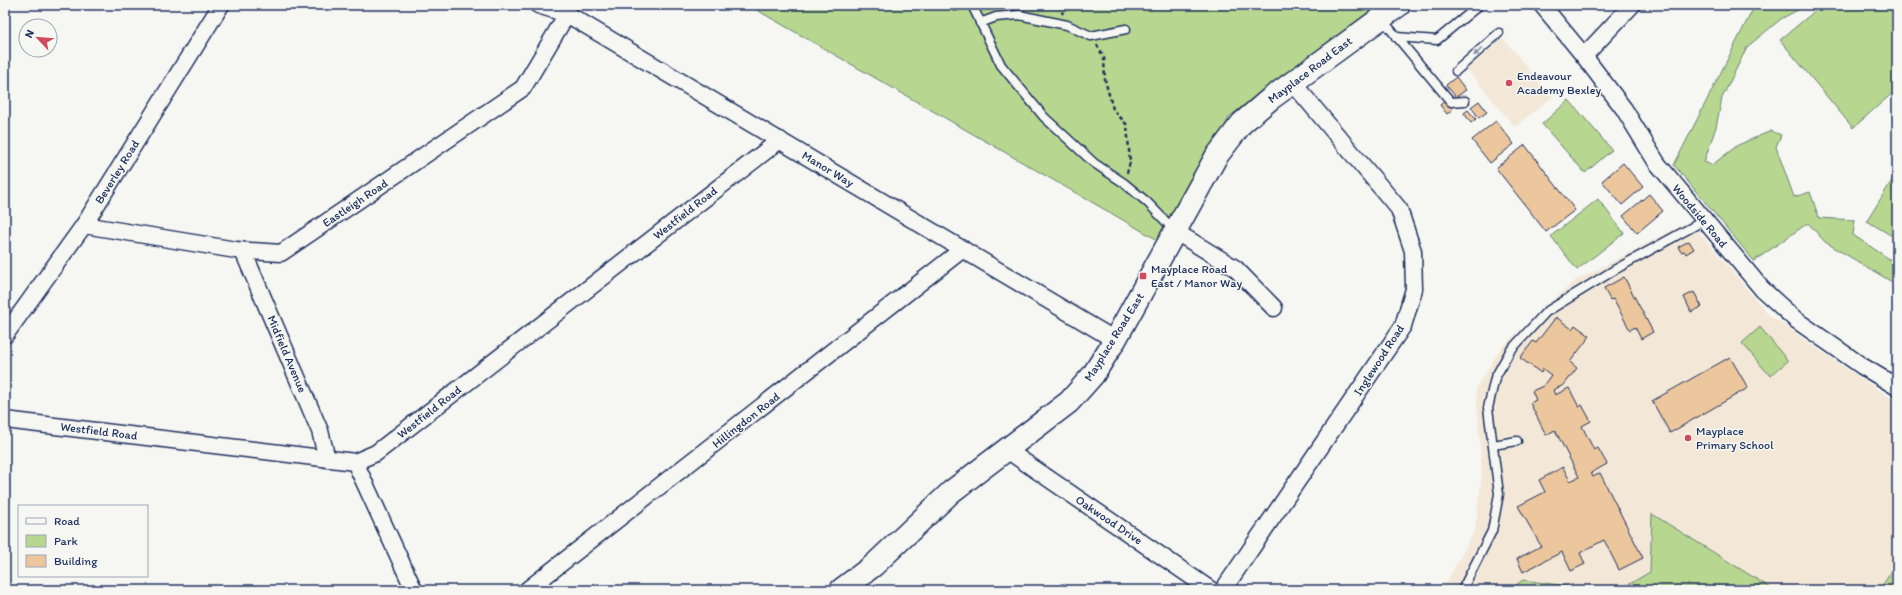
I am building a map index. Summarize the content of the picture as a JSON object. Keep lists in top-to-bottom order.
{
  "streets": {
    "street": [
      "Mayplace Road East",
      "Manor Way",
      "Beverley Road",
      "Eastleigh Road",
      "Westfield Road",
      "Woodside Road",
      "Midfield Avenue",
      "Inglewood Road",
      "Hillingdon Road",
      "Oakwood Drive"
    ]
  },
  "crossings": [
    ["Mayplace Road East", "Manor Way"],
    ["Mayplace Road East", "Inglewood Road"],
    ["Mayplace Road East", "Oakwood Drive"],
    ["Manor Way", "Eastleigh Road"],
    ["Manor Way", "Westfield Road"],
    ["Manor Way", "Hillingdon Road"],
    ["Beverley Road", "Eastleigh Road"],
    ["Eastleigh Road", "Midfield Avenue"],
    ["Westfield Road", "Midfield Avenue"]
  ],
  "places": {
    "other": ["Endeavour Academy Bexley", "Mayplace Primary School"],
    "transit": ["Mayplace Road East / Manor Way"]
  },
  "legend": ["Road", "Park", "Building"],
  "north": "top left"
}
